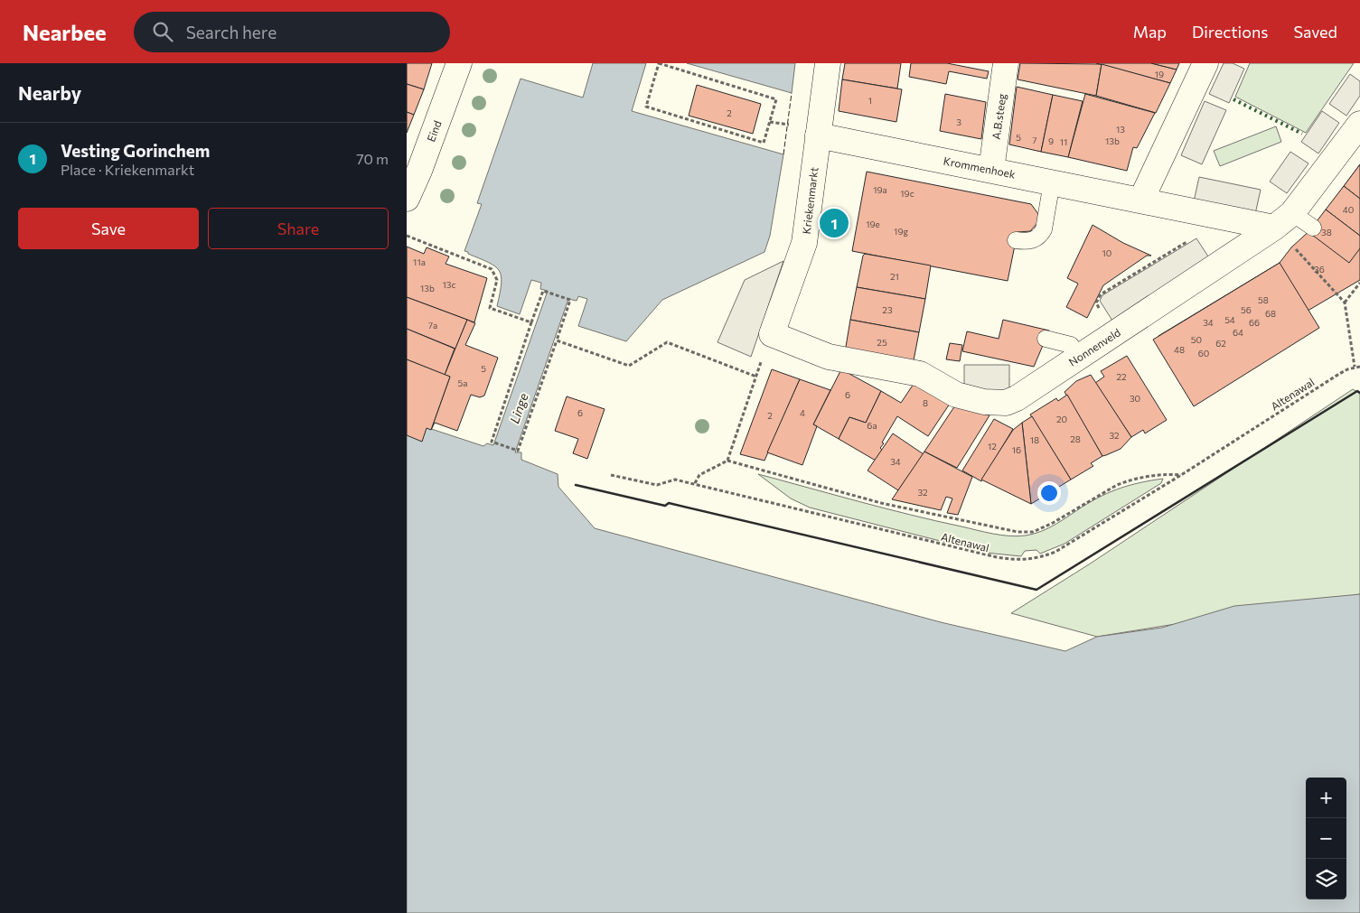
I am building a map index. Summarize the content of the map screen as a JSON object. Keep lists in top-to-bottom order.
{
  "streets": {
    "street": [
      "A.B.steeg",
      "Eind",
      "Krommenhoek",
      "Kriekenmarkt",
      "Nonnenveld"
    ],
    "path": ["Altenawal"]
  },
  "crossings": [
    ["A.B.steeg", "Krommenhoek"],
    ["Krommenhoek", "Kriekenmarkt"],
    ["Krommenhoek", "Nonnenveld"],
    ["Kriekenmarkt", "Nonnenveld"]
  ],
  "water": ["Linge"],
  "house_numbers": [
    "19",
    "1",
    "2",
    "3",
    "13",
    "5",
    "7",
    "9",
    "13b",
    "11",
    "19a",
    "19c",
    "40",
    "19e",
    "19g",
    "38",
    "10",
    "11a",
    "36",
    "21",
    "13c",
    "13b",
    "58",
    "23",
    "56",
    "68",
    "54",
    "34",
    "66",
    "7a",
    "64",
    "50",
    "25",
    "62",
    "48",
    "60",
    "5",
    "22",
    "5a",
    "6",
    "30",
    "8",
    "6",
    "4",
    "2",
    "20",
    "6a",
    "32",
    "28",
    "18",
    "12",
    "16",
    "34",
    "32"
  ],
  "page": {
    "header": "Nearbee",
    "search": "Search here",
    "nav": ["Map", "Directions", "Saved"],
    "heading": "Nearby",
    "list": [
      {
        "mark": "1",
        "name": "Vesting Gorinchem",
        "note": "Place · Kriekenmarkt",
        "value": "70 m"
      }
    ],
    "buttons": ["Save", "Share"],
    "pins": "1",
    "map_buttons": ["+", "−"]
  }
}
